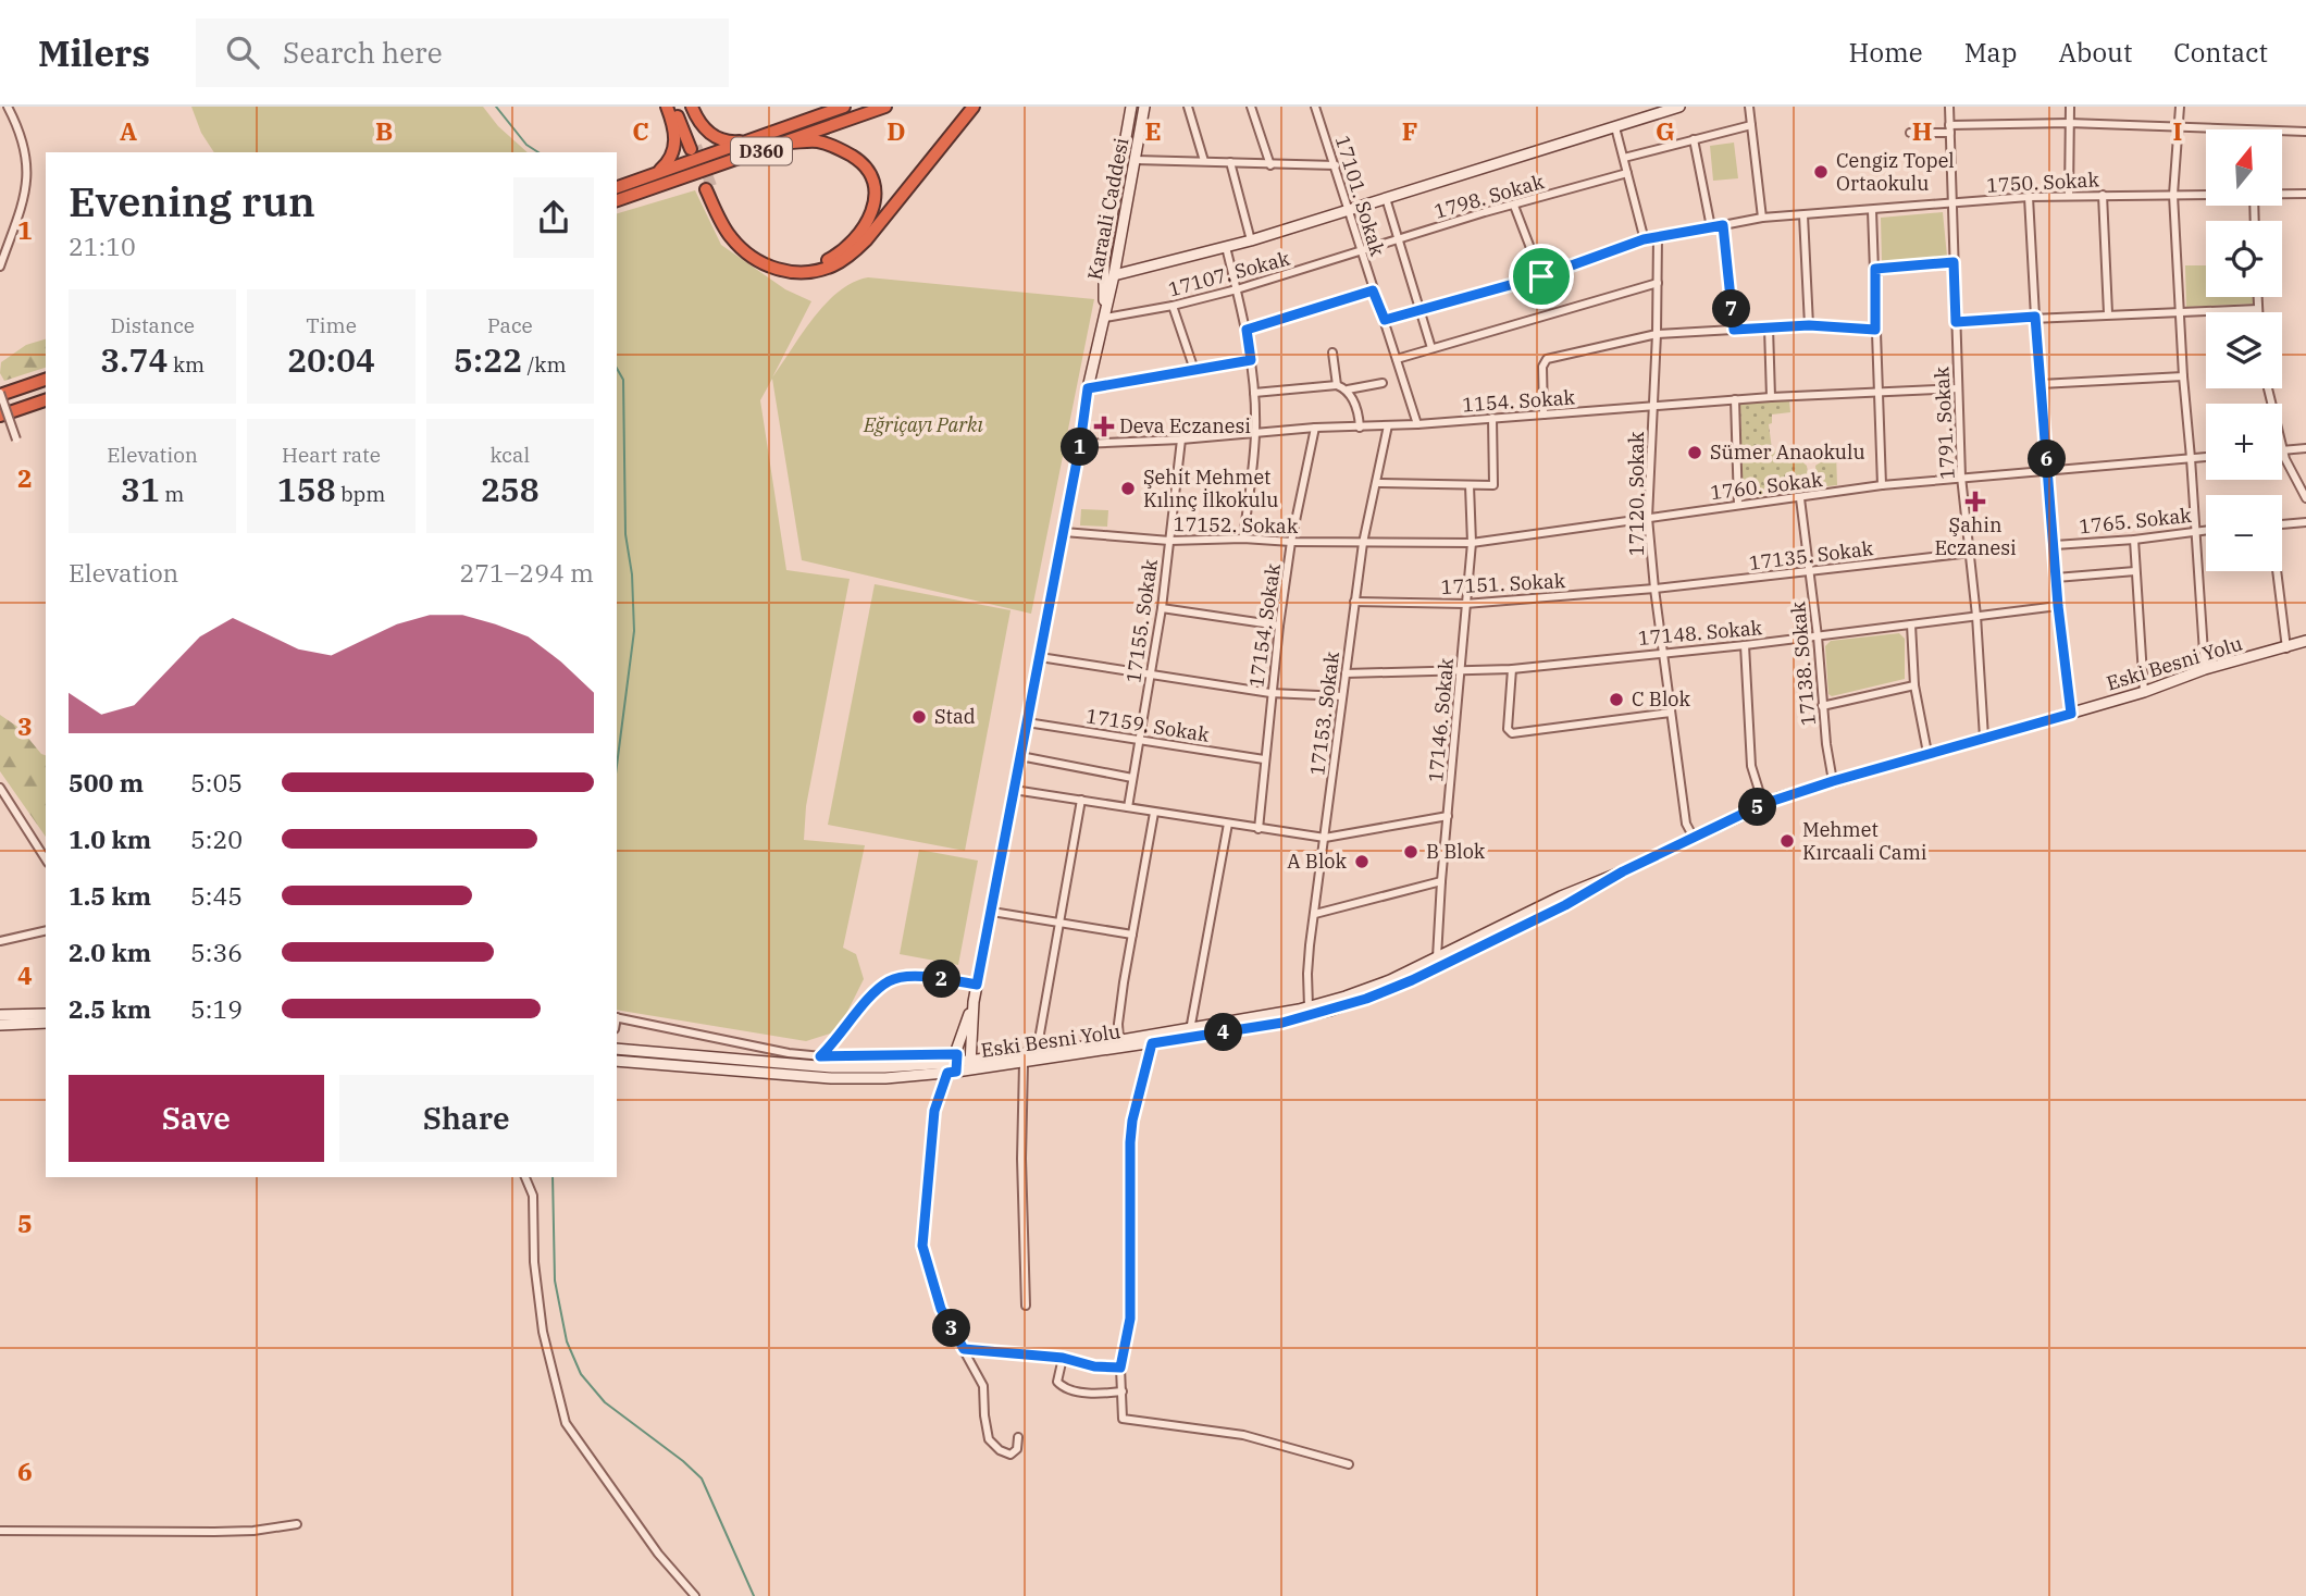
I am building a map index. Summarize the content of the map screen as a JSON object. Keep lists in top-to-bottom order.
{
  "streets": {
    "highway": ["D360"],
    "main road": ["Karaali Caddesi", "Eski Besni Yolu"],
    "street": [
      "1750. Sokak",
      "17101. Sokak",
      "1798. Sokak",
      "17107. Sokak",
      "1154. Sokak",
      "1791. Sokak",
      "1760. Sokak",
      "17120. Sokak",
      "1765. Sokak",
      "17152. Sokak",
      "17135. Sokak",
      "17151. Sokak",
      "17155. Sokak",
      "17154. Sokak",
      "17148. Sokak",
      "17138. Sokak",
      "17153. Sokak",
      "17146. Sokak",
      "17159. Sokak"
    ]
  },
  "crossings": [
    ["1750. Sokak", "17101. Sokak"],
    ["1750. Sokak", "1791. Sokak"],
    ["1750. Sokak", "17120. Sokak"],
    ["17101. Sokak", "1798. Sokak"],
    ["17101. Sokak", "17107. Sokak"],
    ["17101. Sokak", "1154. Sokak"],
    ["1798. Sokak", "17107. Sokak"],
    ["Karaali Caddesi", "17107. Sokak"],
    ["Karaali Caddesi", "1154. Sokak"],
    ["Karaali Caddesi", "17152. Sokak"],
    ["Karaali Caddesi", "17159. Sokak"],
    ["1154. Sokak", "1791. Sokak"],
    ["1154. Sokak", "17120. Sokak"],
    ["1154. Sokak", "17155. Sokak"],
    ["1154. Sokak", "17154. Sokak"],
    ["1154. Sokak", "17153. Sokak"],
    ["1791. Sokak", "1760. Sokak"],
    ["1791. Sokak", "17135. Sokak"],
    ["1791. Sokak", "17148. Sokak"],
    ["1791. Sokak", "Eski Besni Yolu"],
    ["1760. Sokak", "17120. Sokak"],
    ["1760. Sokak", "17152. Sokak"],
    ["1760. Sokak", "17138. Sokak"],
    ["1760. Sokak", "17153. Sokak"],
    ["1760. Sokak", "17146. Sokak"],
    ["17120. Sokak", "17135. Sokak"],
    ["17120. Sokak", "17151. Sokak"],
    ["17120. Sokak", "17148. Sokak"],
    ["17120. Sokak", "Eski Besni Yolu"],
    ["17152. Sokak", "17155. Sokak"],
    ["17152. Sokak", "17154. Sokak"],
    ["17152. Sokak", "17153. Sokak"],
    ["17135. Sokak", "17151. Sokak"],
    ["17135. Sokak", "17138. Sokak"],
    ["17151. Sokak", "17153. Sokak"],
    ["17151. Sokak", "17146. Sokak"],
    ["17155. Sokak", "17159. Sokak"],
    ["17154. Sokak", "17159. Sokak"],
    ["17148. Sokak", "17138. Sokak"],
    ["17148. Sokak", "17153. Sokak"],
    ["17148. Sokak", "17146. Sokak"],
    ["17138. Sokak", "Eski Besni Yolu"],
    ["Eski Besni Yolu", "17153. Sokak"],
    ["Eski Besni Yolu", "17146. Sokak"]
  ],
  "parks": ["Eğriçayı Parkı"],
  "places": {
    "other": [
      "Cengiz Topel Ortaokulu",
      "Sümer Anaokulu",
      "Şehit Mehmet Kılınç İlkokulu",
      "C Blok",
      "Stad",
      "Mehmet Kırcaali Cami",
      "B Blok",
      "A Blok"
    ],
    "health": ["Deva Eczanesi", "Şahin Eczanesi"]
  },
  "north": "top",
  "page": {
    "header": "Milers",
    "search": "Search here",
    "nav": [
      "Home",
      "Map",
      "About",
      "Contact"
    ],
    "map_buttons": ["+", "−"],
    "heading": ["Evening run", "21:10"],
    "stats": [
      ["Distance", "3.74 km"],
      ["Time", "20:04"],
      ["Pace", "5:22 /km"],
      ["Elevation", "31 m"],
      ["Heart rate", "158 bpm"],
      ["kcal", "258"]
    ],
    "pins": [
      "7",
      "1",
      "6",
      "5",
      "2",
      "4",
      "3"
    ],
    "chart": ["Elevation", "271–294 m"],
    "list": [
      {
        "name": "500 m",
        "note": "5:05"
      },
      {
        "name": "1.0 km",
        "note": "5:20"
      },
      {
        "name": "1.5 km",
        "note": "5:45"
      },
      {
        "name": "2.0 km",
        "note": "5:36"
      },
      {
        "name": "2.5 km",
        "note": "5:19"
      }
    ],
    "buttons": ["Save", "Share"]
  },
  "grid": {
    "columns": [
      "A",
      "B",
      "C",
      "D",
      "E",
      "F",
      "G",
      "H",
      "I"
    ],
    "rows": [
      "1",
      "2",
      "3",
      "4",
      "5",
      "6"
    ]
  }
}
